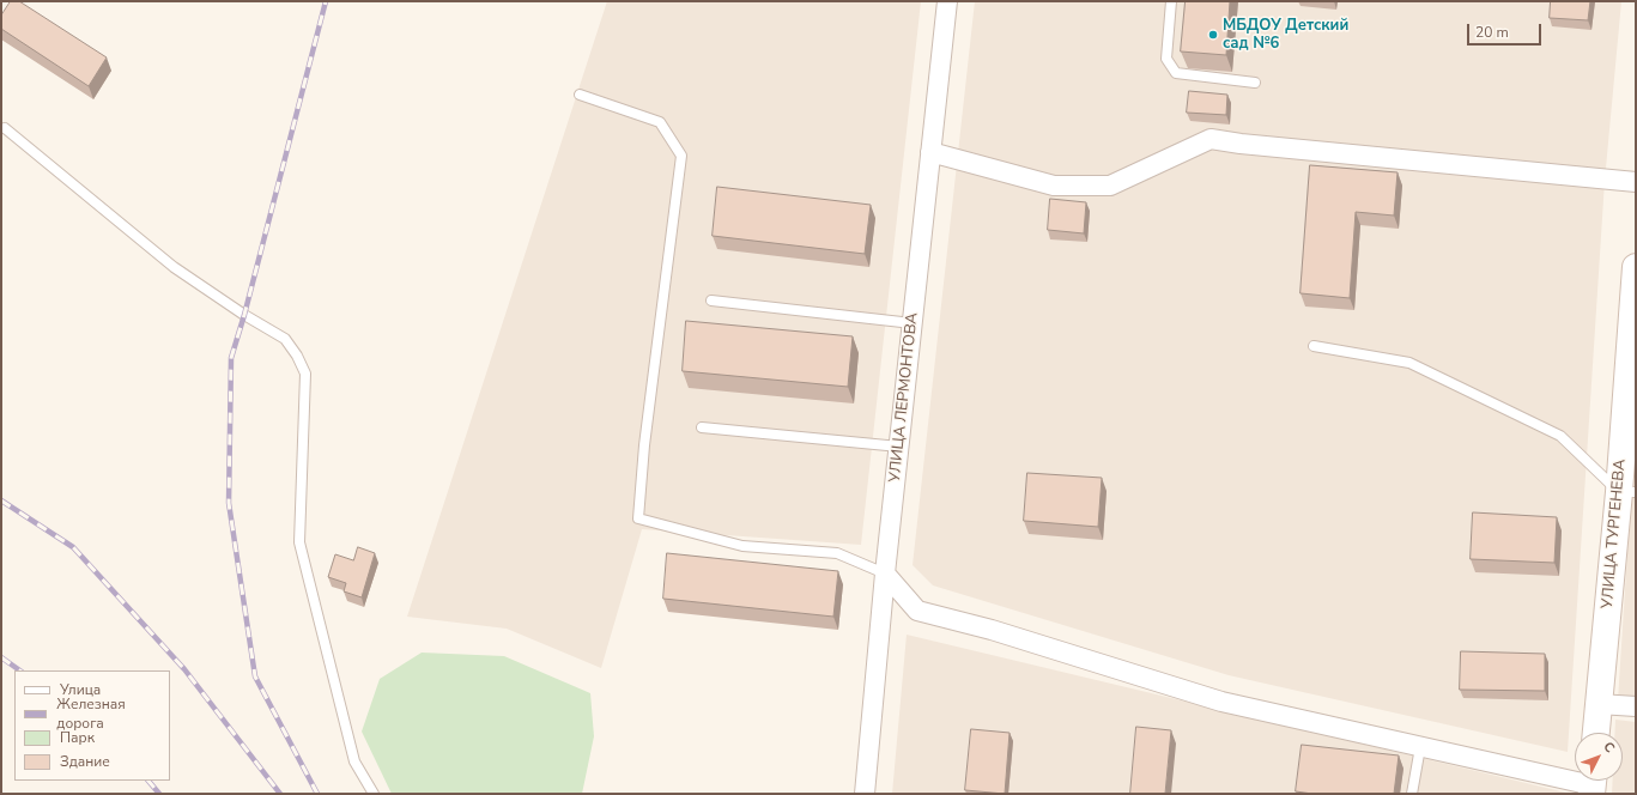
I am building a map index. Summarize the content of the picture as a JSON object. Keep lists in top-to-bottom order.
{
  "streets": {
    "street": ["УЛИЦА ЛЕРМОНТОВА", "УЛИЦА ТУРГЕНЕВА"]
  },
  "places": ["МБДОУ Детский сад №6"],
  "legend": [
    "Улица",
    "Железная дорога",
    "Парк",
    "Здание"
  ],
  "scale_bar": "20 m",
  "north": "top right"
}
